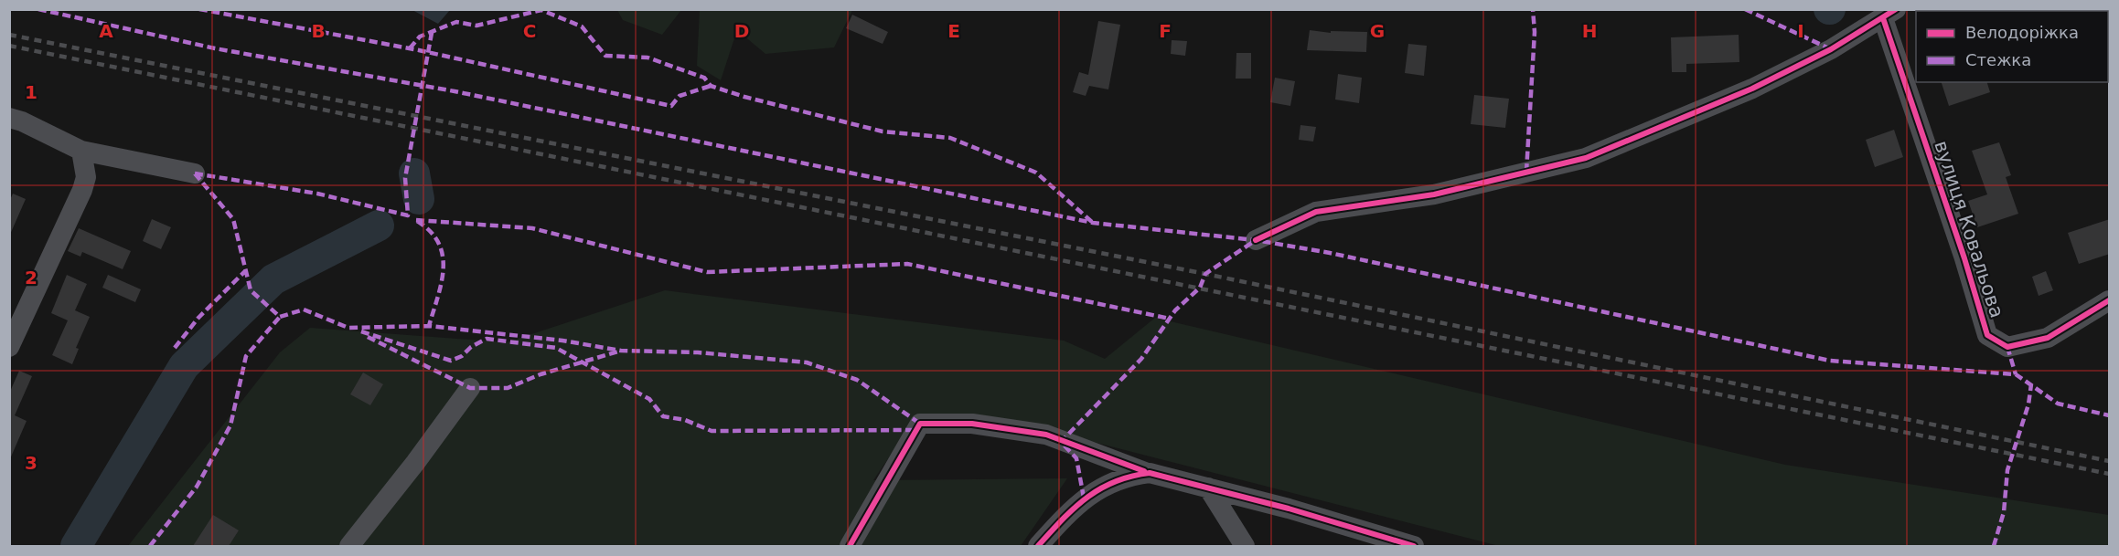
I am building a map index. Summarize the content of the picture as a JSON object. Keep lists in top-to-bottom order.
{
  "streets": {
    "street": ["вулиця Ковальова"]
  },
  "legend": ["Велодоріжка", "Стежка"],
  "grid": {
    "columns": [
      "A",
      "B",
      "C",
      "D",
      "E",
      "F",
      "G",
      "H",
      "I"
    ],
    "rows": ["1", "2", "3"]
  }
}
